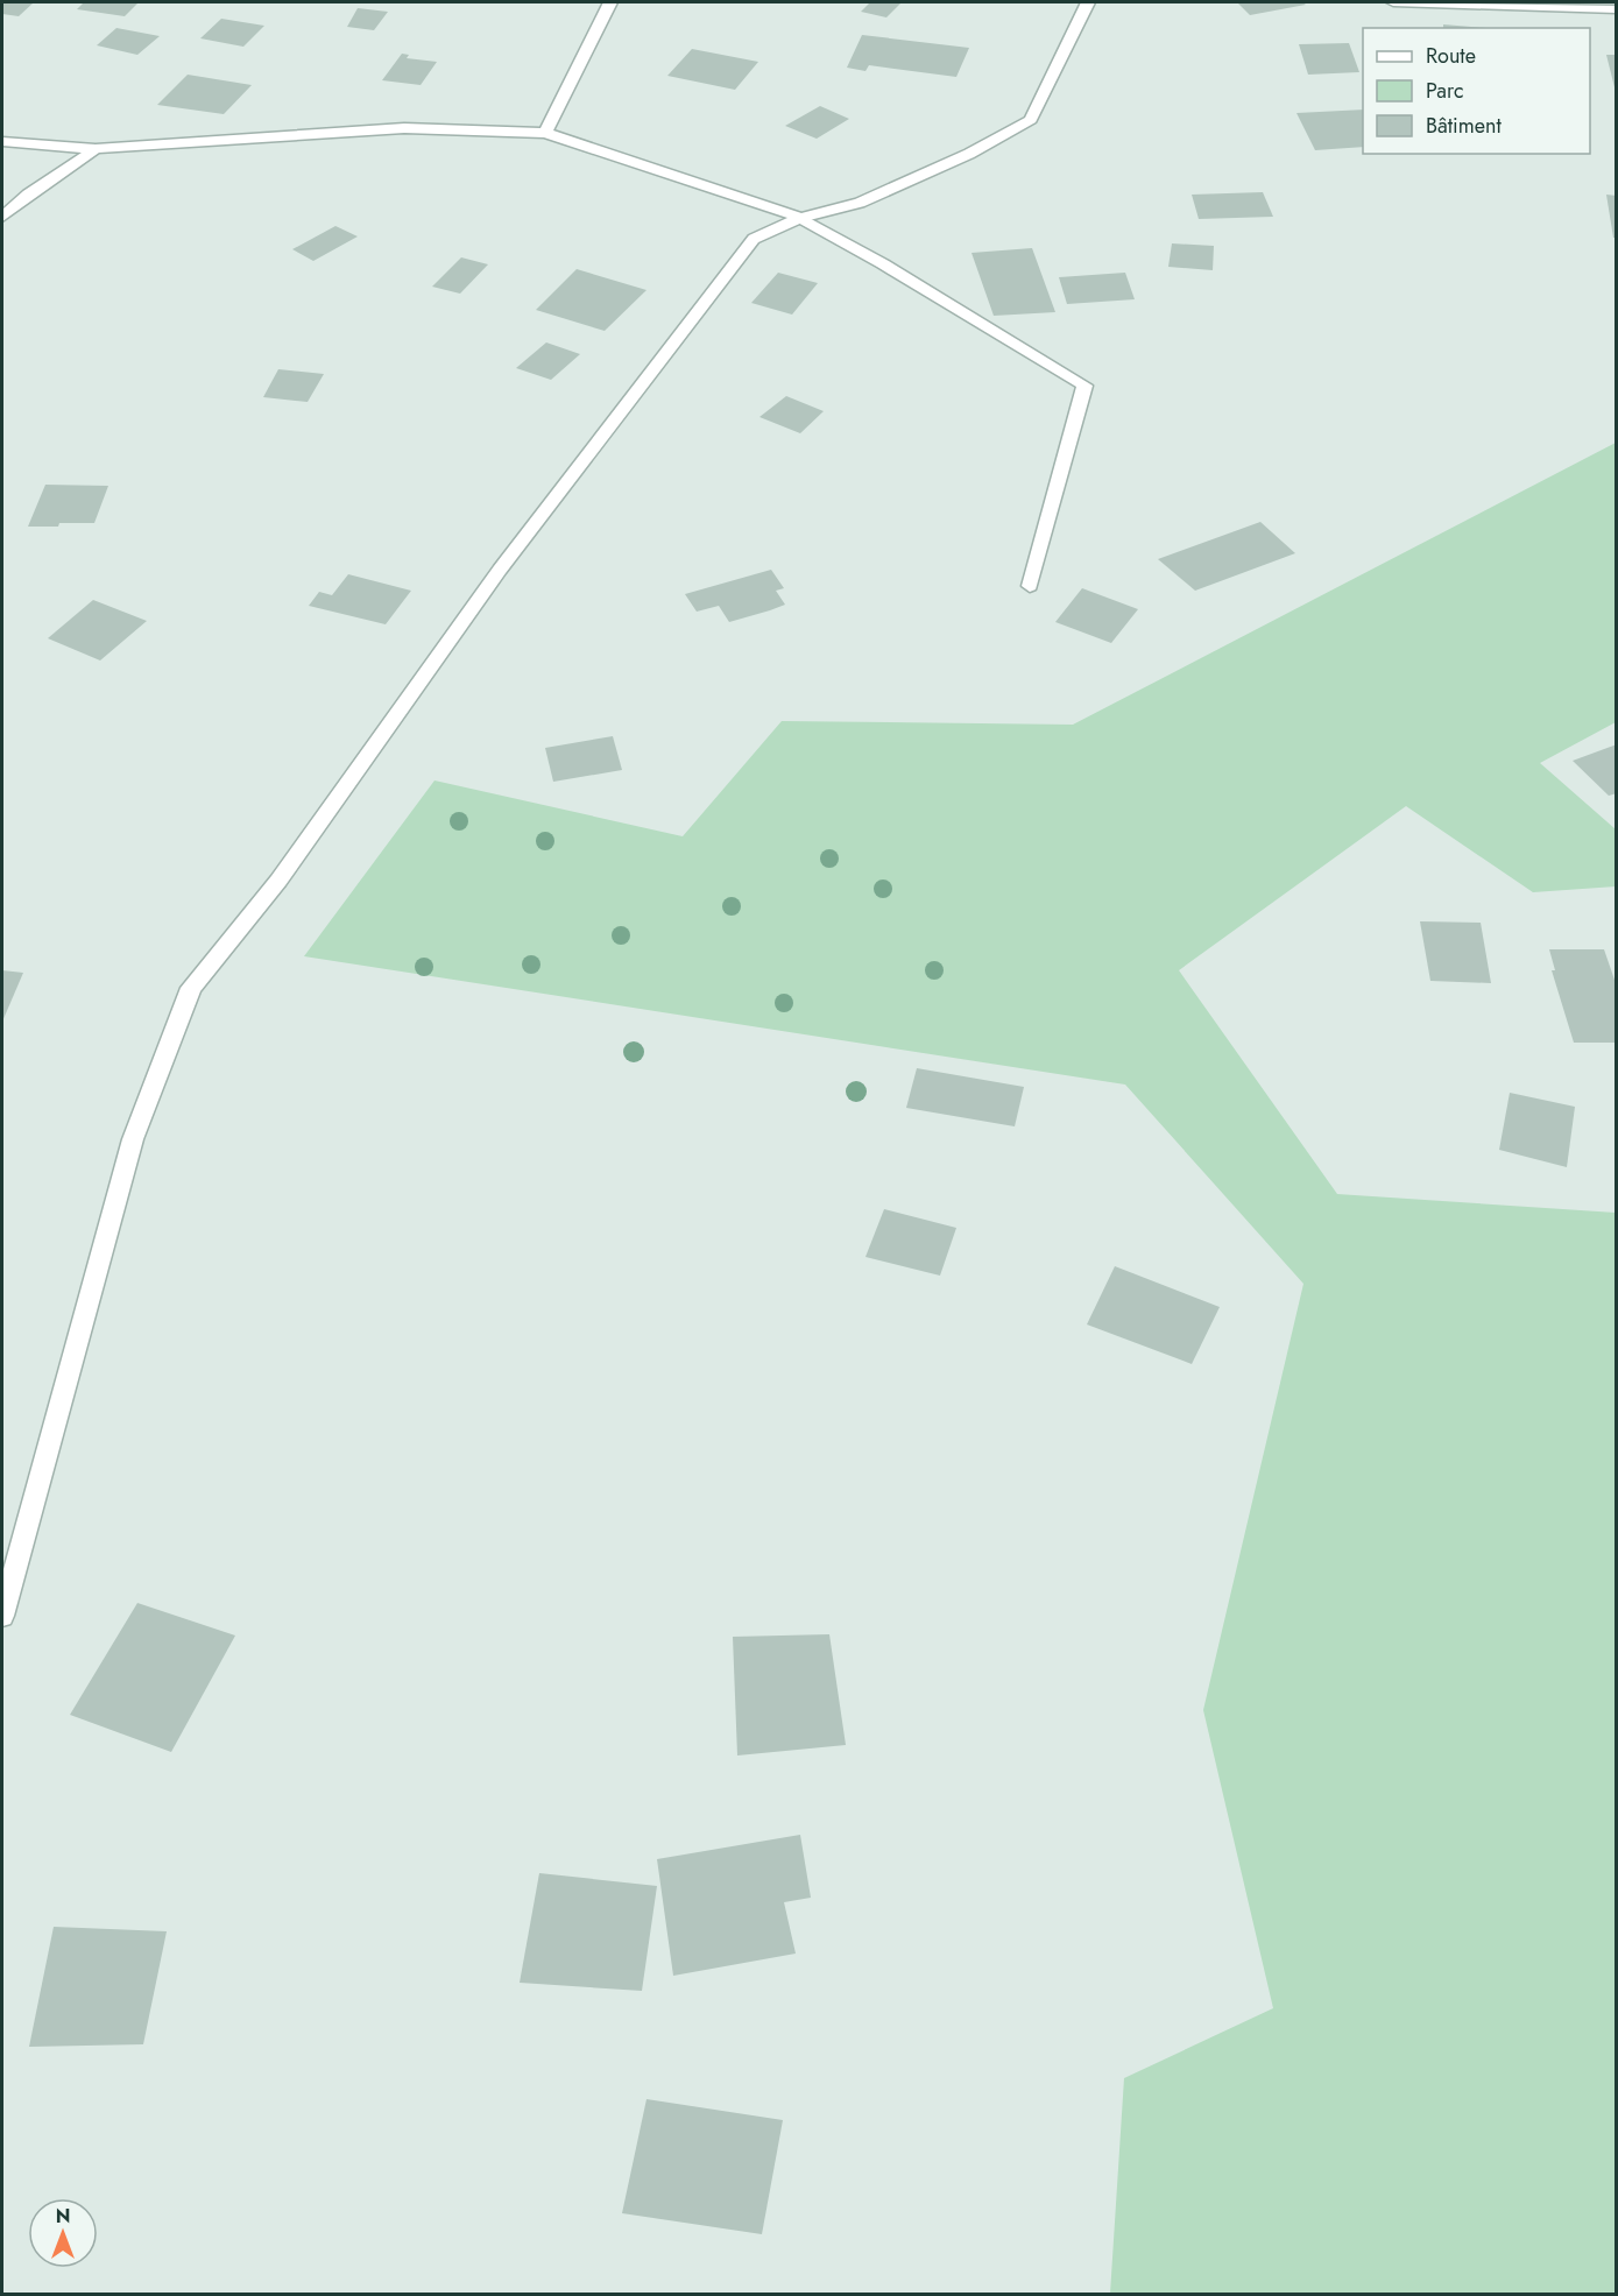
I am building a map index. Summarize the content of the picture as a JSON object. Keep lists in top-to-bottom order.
{
  "legend": ["Route", "Parc", "Bâtiment"],
  "north": "top"
}
